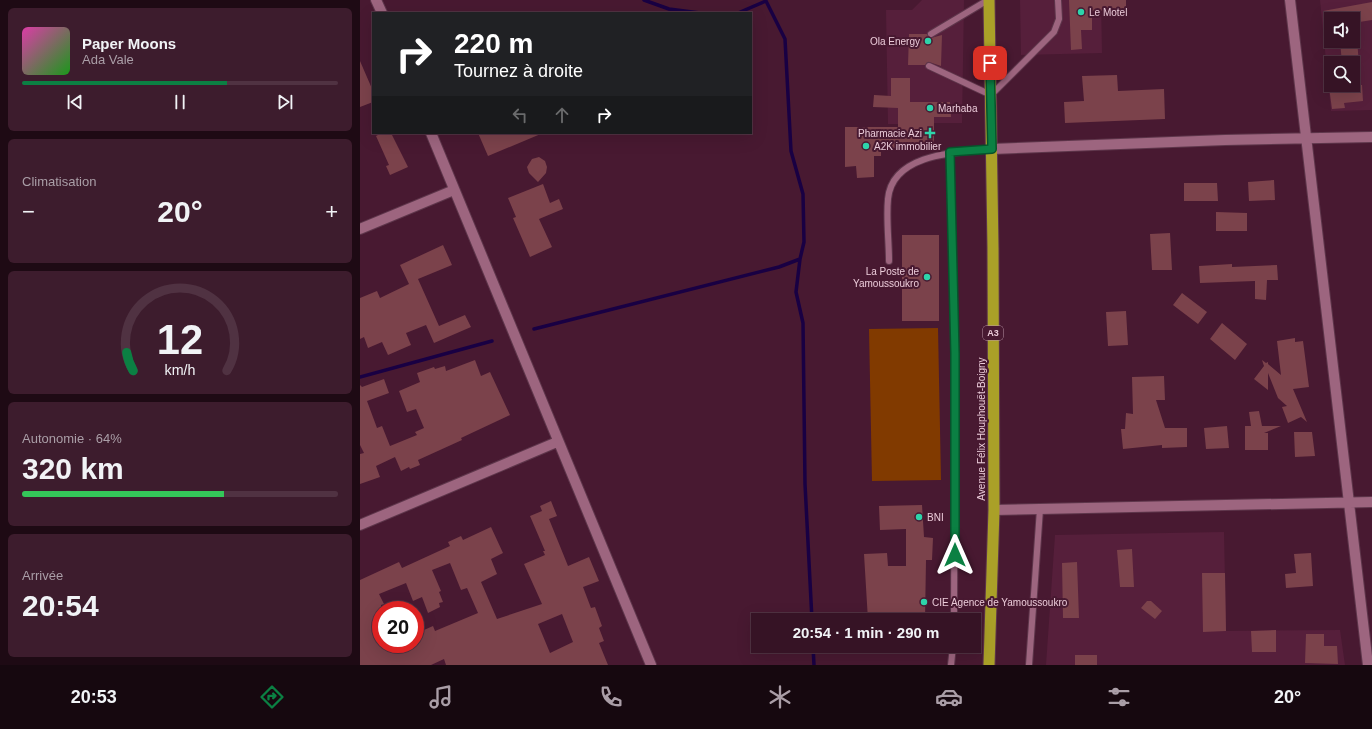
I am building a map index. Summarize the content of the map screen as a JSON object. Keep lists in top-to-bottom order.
{
  "streets": {
    "highway": ["A3", "Avenue Félix Houphouët-Boigny"]
  },
  "places": {
    "other": [
      "Le Motel",
      "Ola Energy",
      "Marhaba",
      "A2K immobilier",
      "La Poste de Yamoussoukro",
      "BNI",
      "CIE Agence de Yamoussoukro"
    ],
    "health": ["Pharmacie Azi"]
  },
  "page": {
    "turn": ["220 m", "Tournez à droite"],
    "song": ["Paper Moons", "Ada Vale"],
    "tile": [
      "Climatisation",
      ["Autonomie · 64%", "320 km"],
      ["Arrivée", "20:54"]
    ],
    "heat": ["−", "20°", "+"],
    "limit": "20",
    "trip": "20:54 · 1 min · 290 m",
    "tabs": ["20:53", "20°"],
    "gauge": ["12", "km/h"]
  }
}
